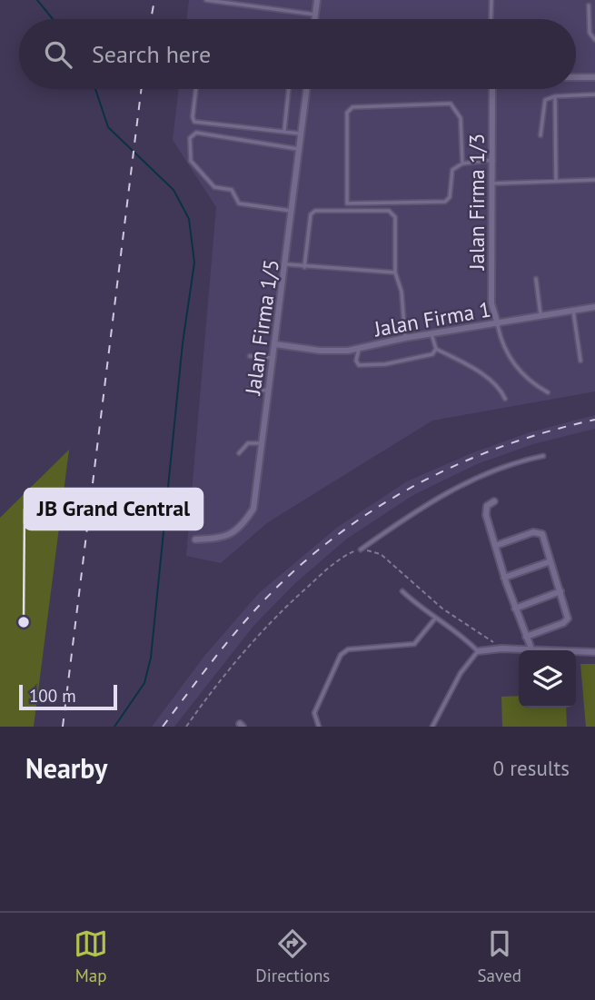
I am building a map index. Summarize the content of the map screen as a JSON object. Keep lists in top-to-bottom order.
{
  "streets": {
    "street": ["Jalan Firma 1/3", "Jalan Firma 1", "Jalan Firma 1/5"]
  },
  "crossings": [
    ["Jalan Firma 1/3", "Jalan Firma 1"],
    ["Jalan Firma 1", "Jalan Firma 1/5"]
  ],
  "places": ["JB Grand Central"],
  "scale_bar": "100 m",
  "page": {
    "search": "Search here",
    "scale": "100 m",
    "heading": ["Nearby", "0 results"],
    "nav": ["Map", "Directions", "Saved"]
  }
}
